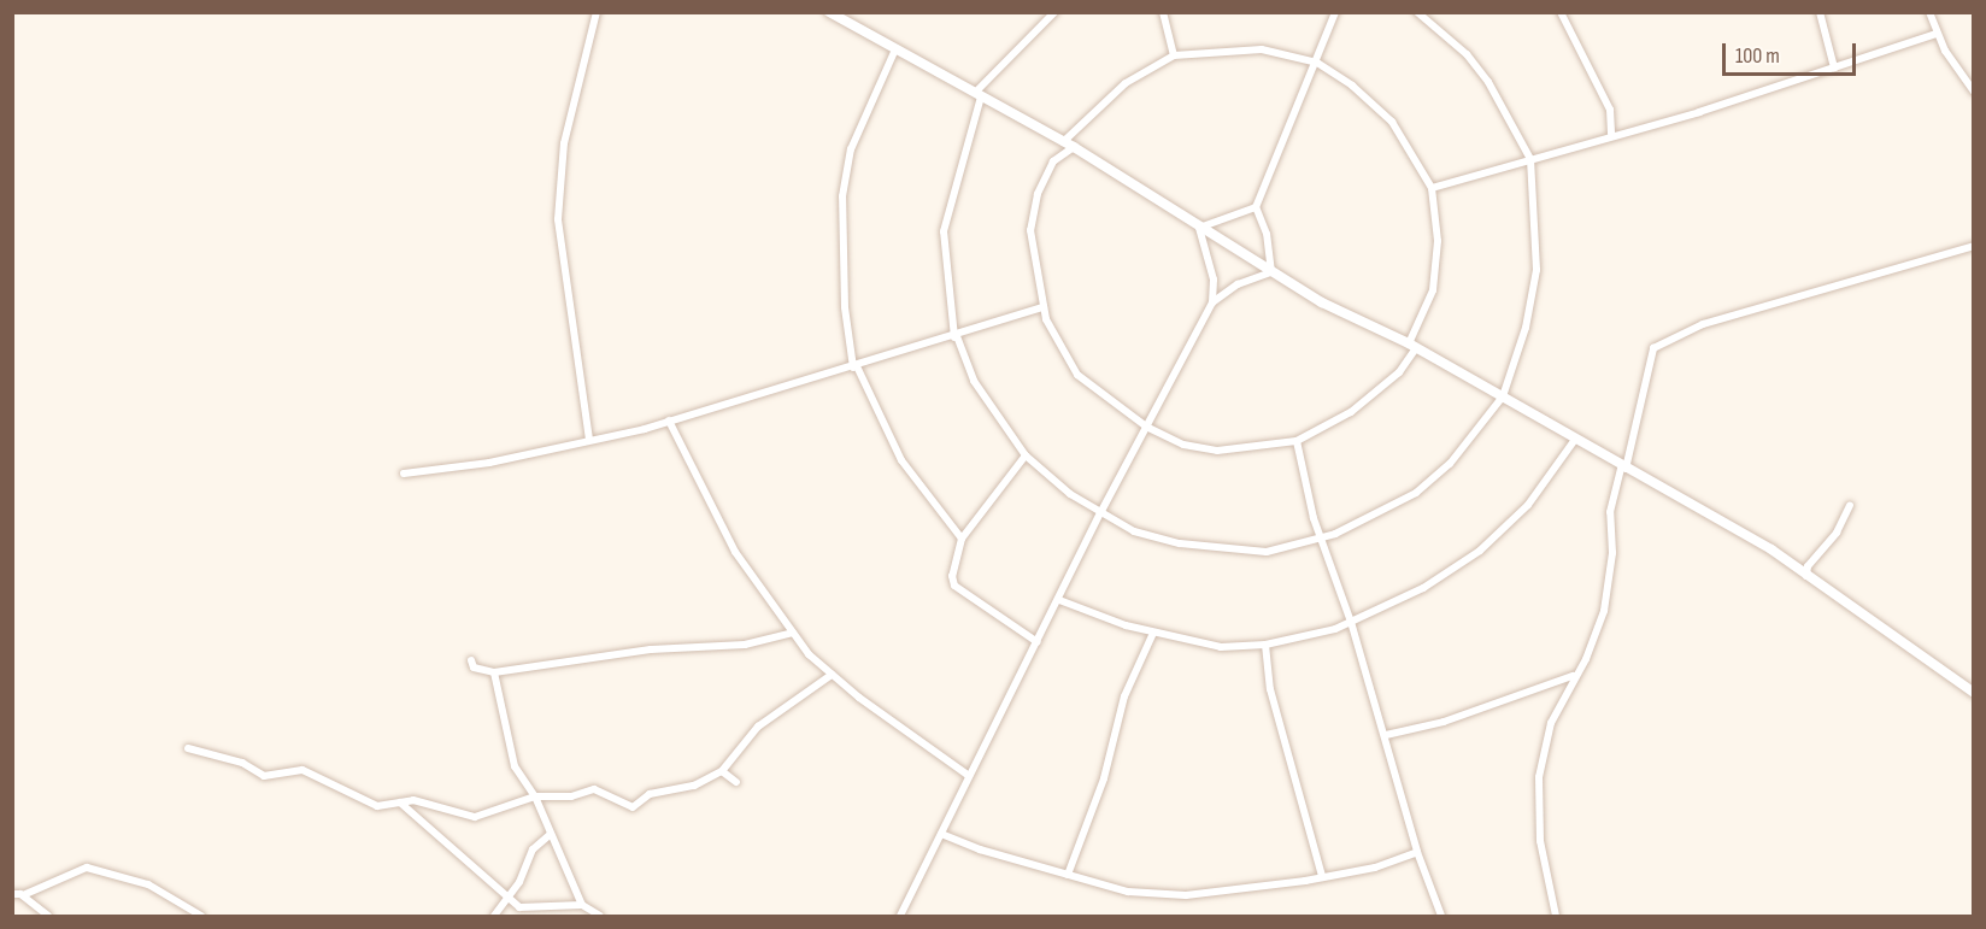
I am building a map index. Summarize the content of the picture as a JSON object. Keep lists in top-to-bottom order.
{
  "scale_bar": "100 m"
}
